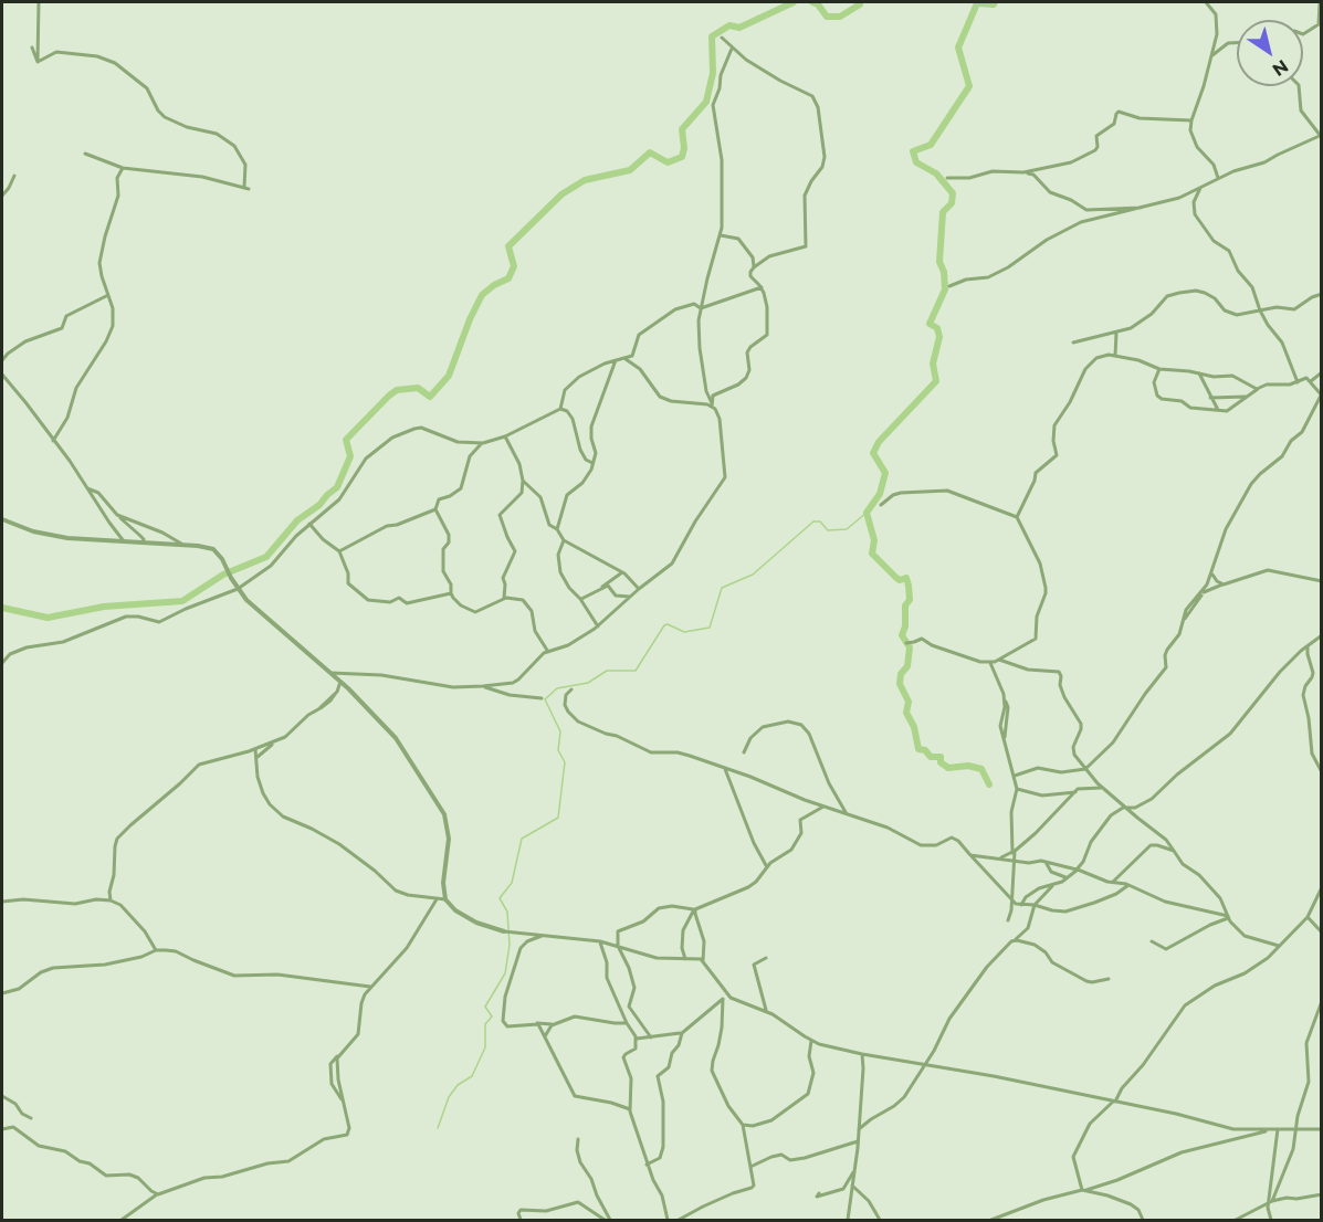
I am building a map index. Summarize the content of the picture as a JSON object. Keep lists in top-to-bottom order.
{
  "north": "bottom right"
}
